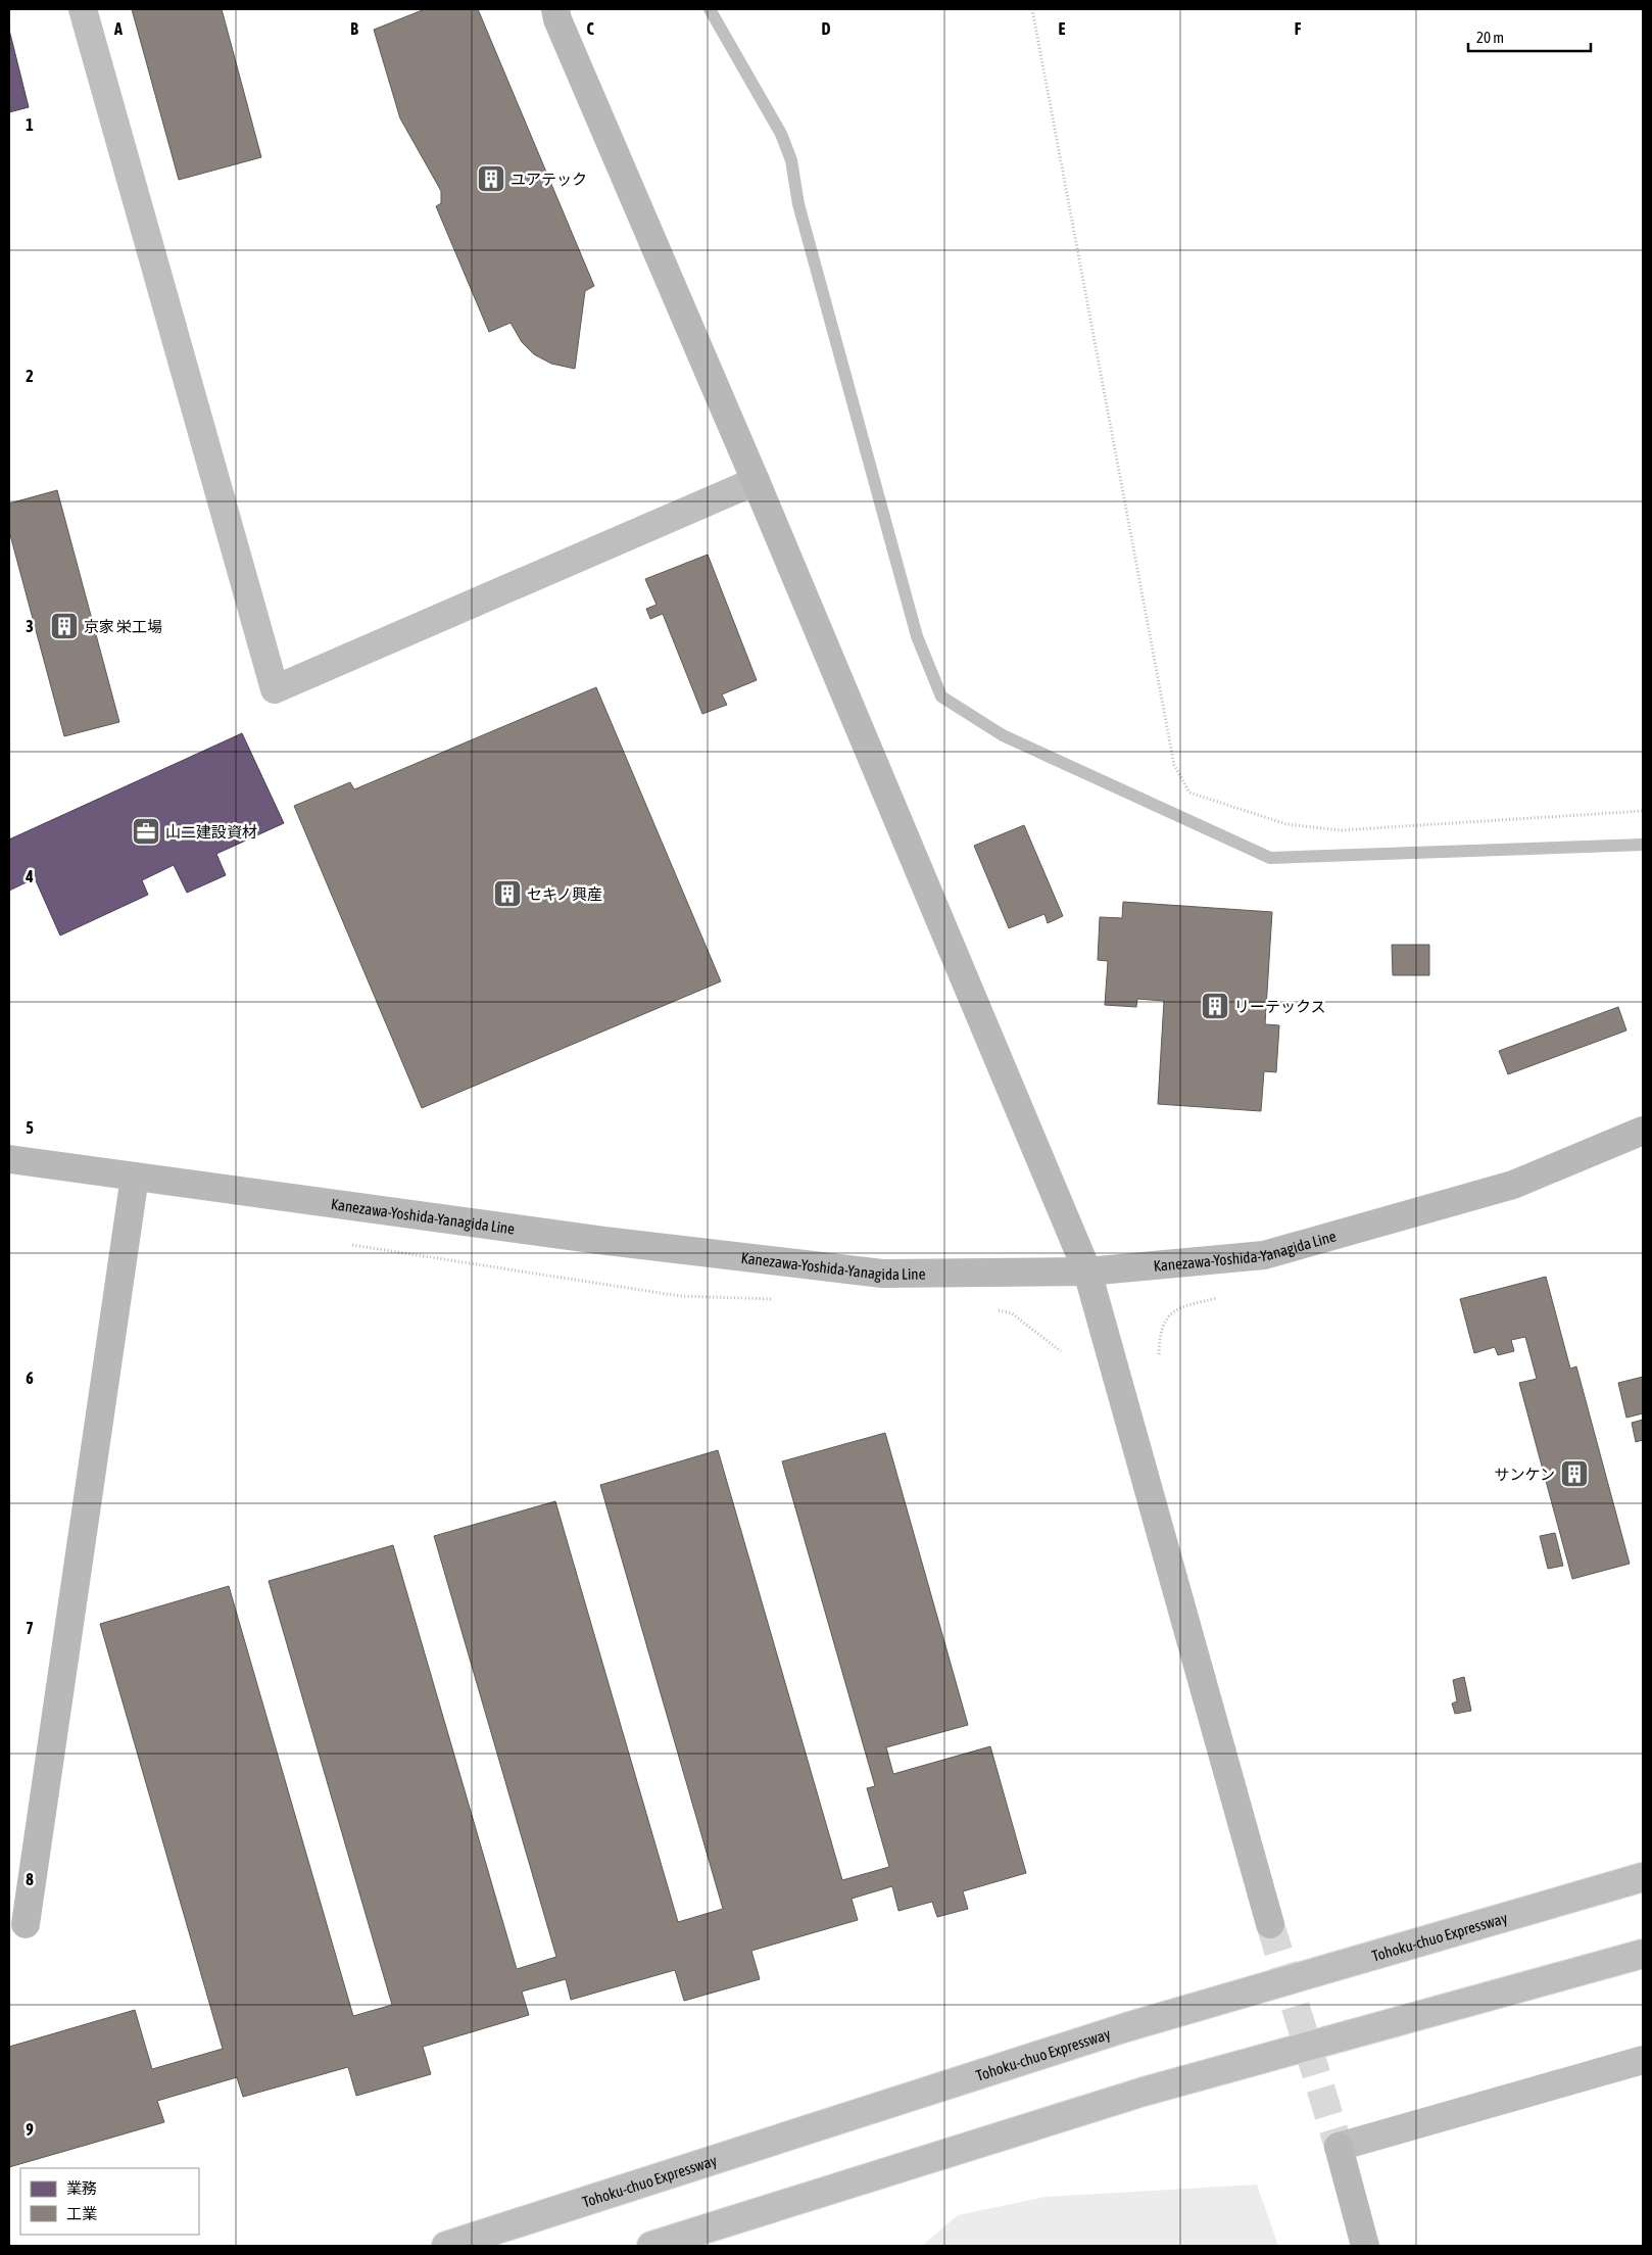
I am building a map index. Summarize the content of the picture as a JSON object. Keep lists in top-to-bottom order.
{
  "streets": {
    "main road": ["Tohoku-chuo Expressway"],
    "street": ["Kanezawa-Yoshida-Yanagida Line"]
  },
  "places": {
    "building": [
      "ユアテック",
      "京家 栄工場",
      "セキノ興産",
      "リーテックス",
      "サンケン"
    ],
    "office": ["山二建設資材"]
  },
  "legend": ["業務", "工業"],
  "scale_bar": "20 m",
  "grid": {
    "columns": [
      "A",
      "B",
      "C",
      "D",
      "E",
      "F"
    ],
    "rows": [
      "1",
      "2",
      "3",
      "4",
      "5",
      "6",
      "7",
      "8",
      "9"
    ]
  }
}
